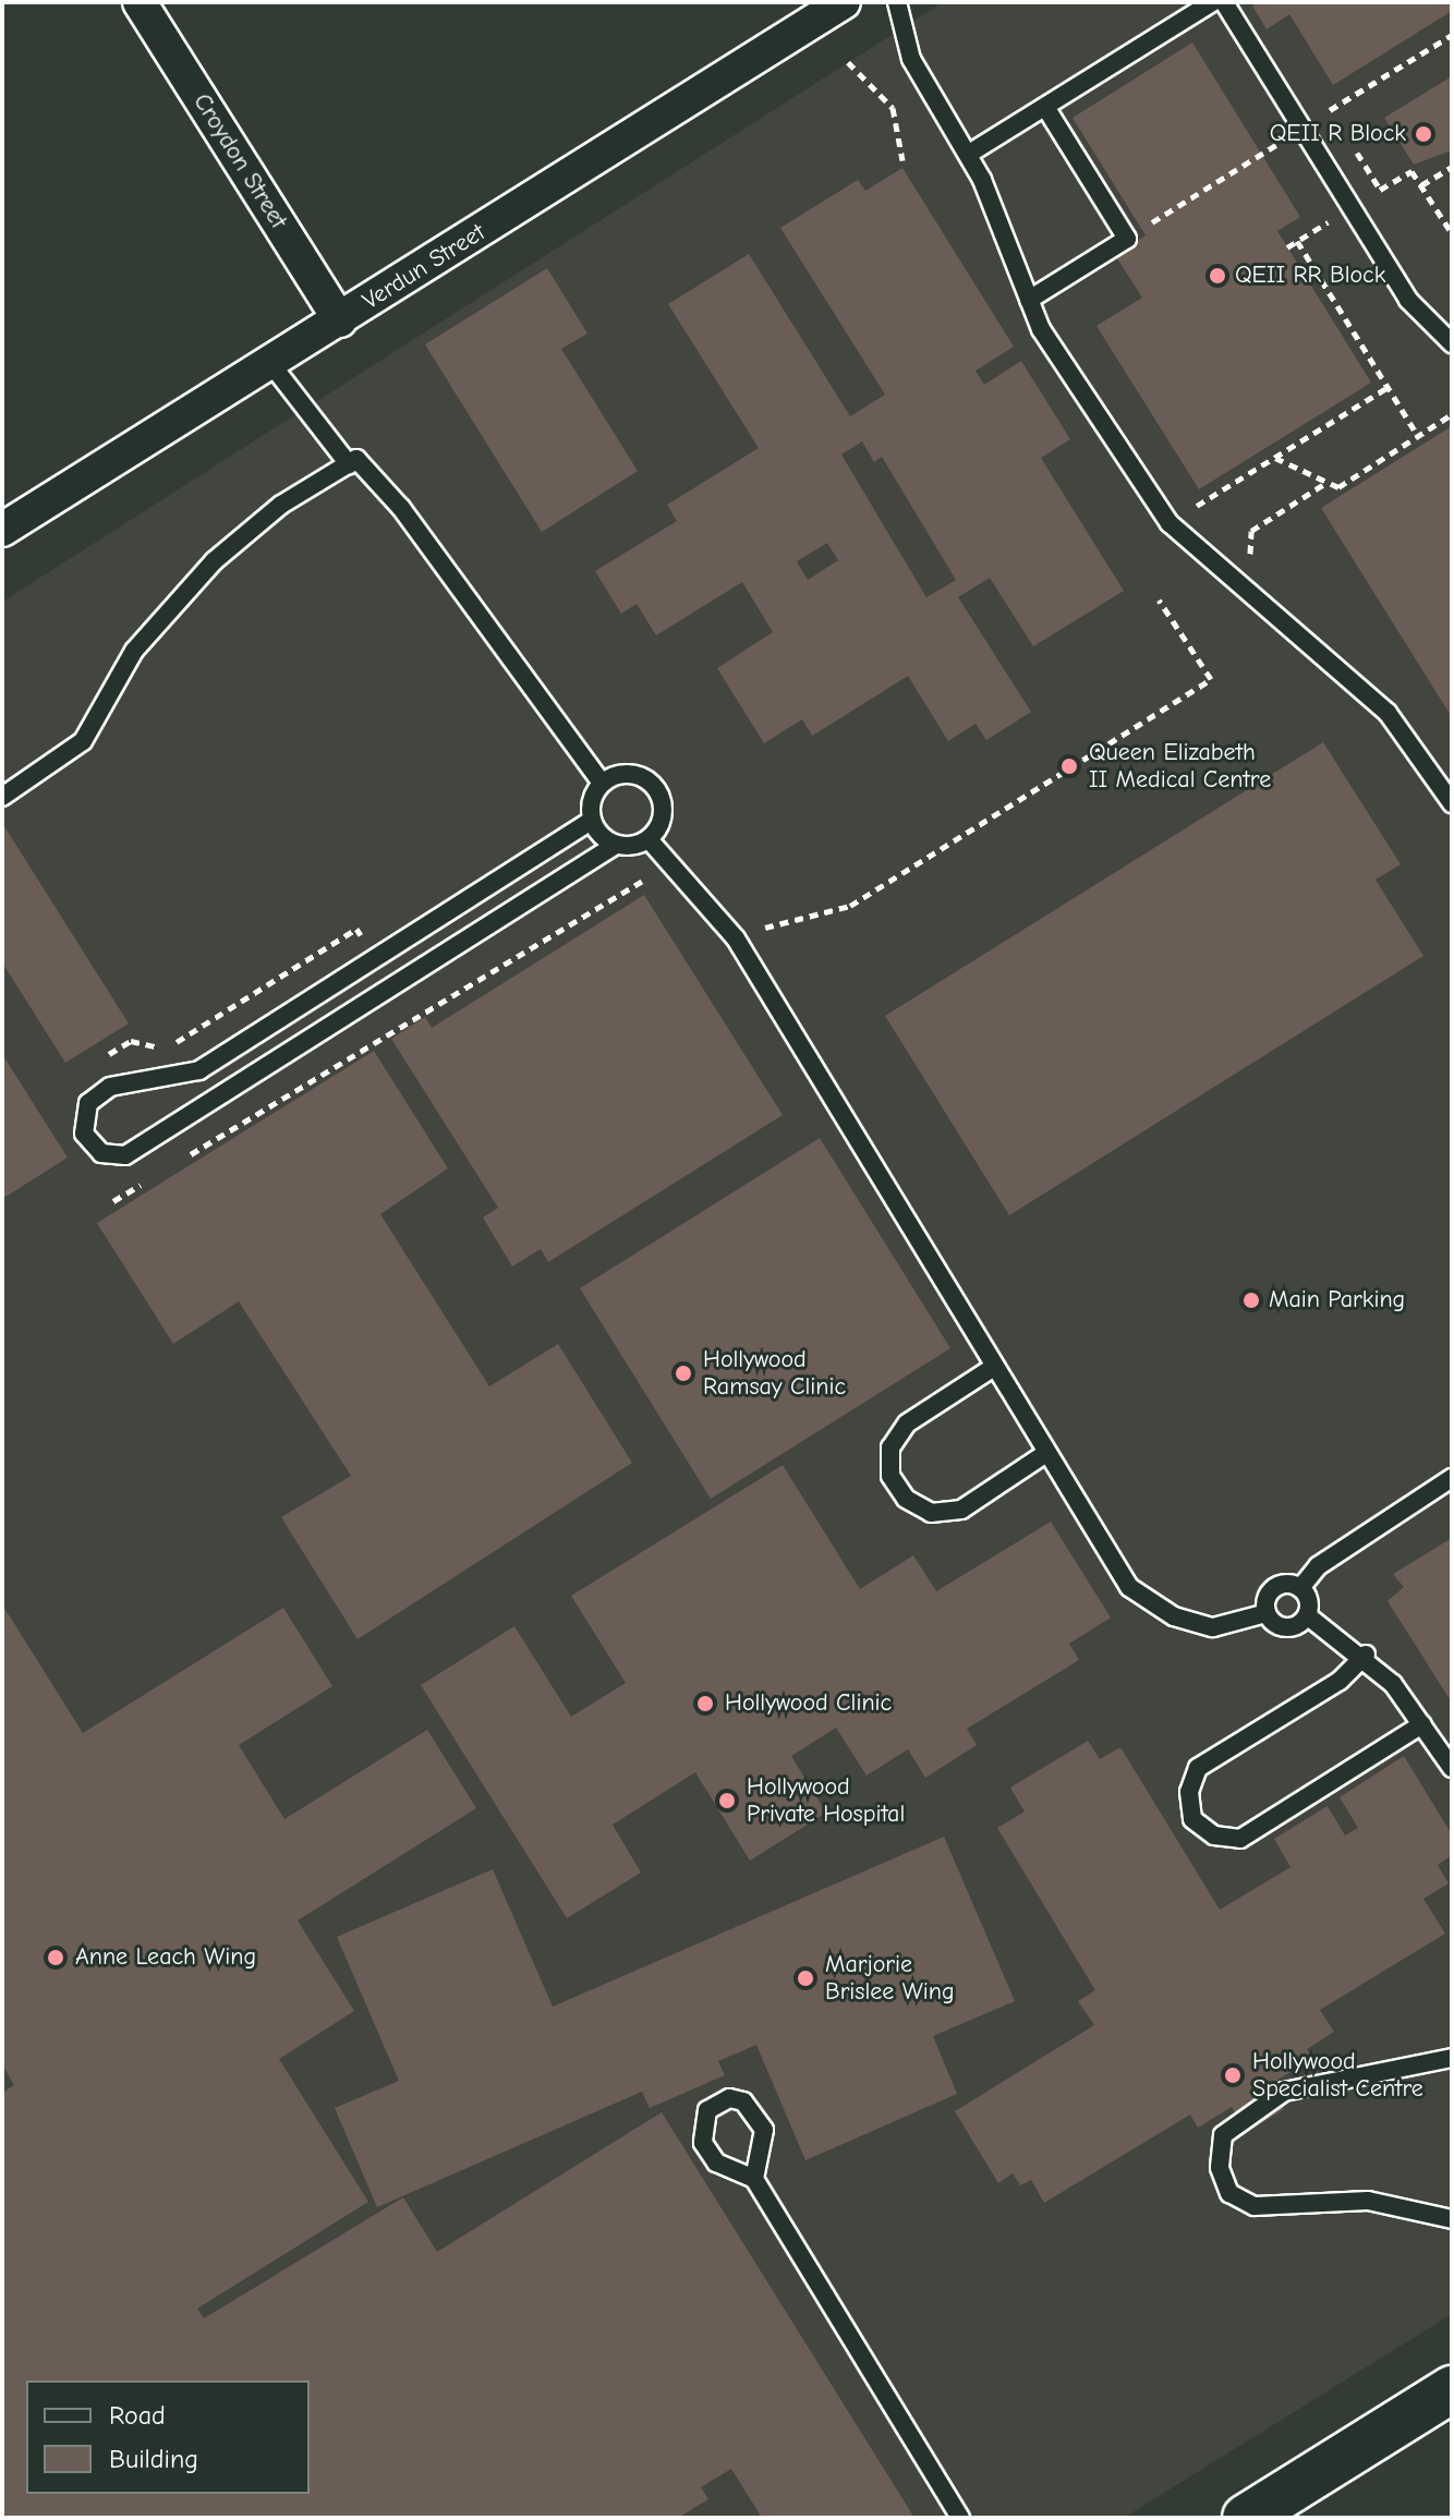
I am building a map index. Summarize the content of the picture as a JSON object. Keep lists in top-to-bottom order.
{
  "streets": {
    "street": ["Croydon Street", "Verdun Street"]
  },
  "crossings": [
    ["Croydon Street", "Verdun Street"]
  ],
  "places": [
    "QEII R Block",
    "QEII RR Block",
    "Queen Elizabeth II Medical Centre",
    "Main Parking",
    "Hollywood Ramsay Clinic",
    "Hollywood Clinic",
    "Hollywood Private Hospital",
    "Anne Leach Wing",
    "Marjorie Brislee Wing",
    "Hollywood Specialist Centre"
  ],
  "legend": ["Road", "Building"]
}
